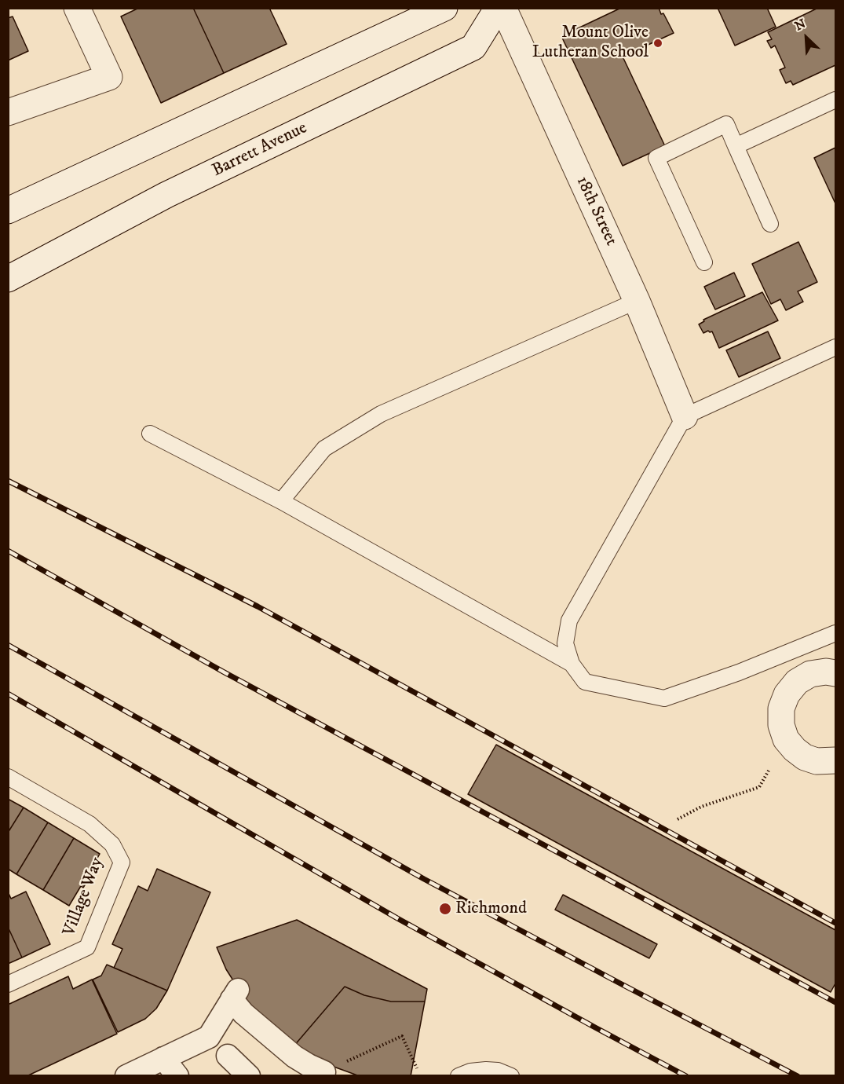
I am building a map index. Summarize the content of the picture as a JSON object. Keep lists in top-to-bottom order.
{
  "streets": {
    "main road": ["Barrett Avenue", "18th Street"],
    "lane": ["Village Way"]
  },
  "places": ["Mount Olive Lutheran School", "Richmond"],
  "north": "top left"
}
